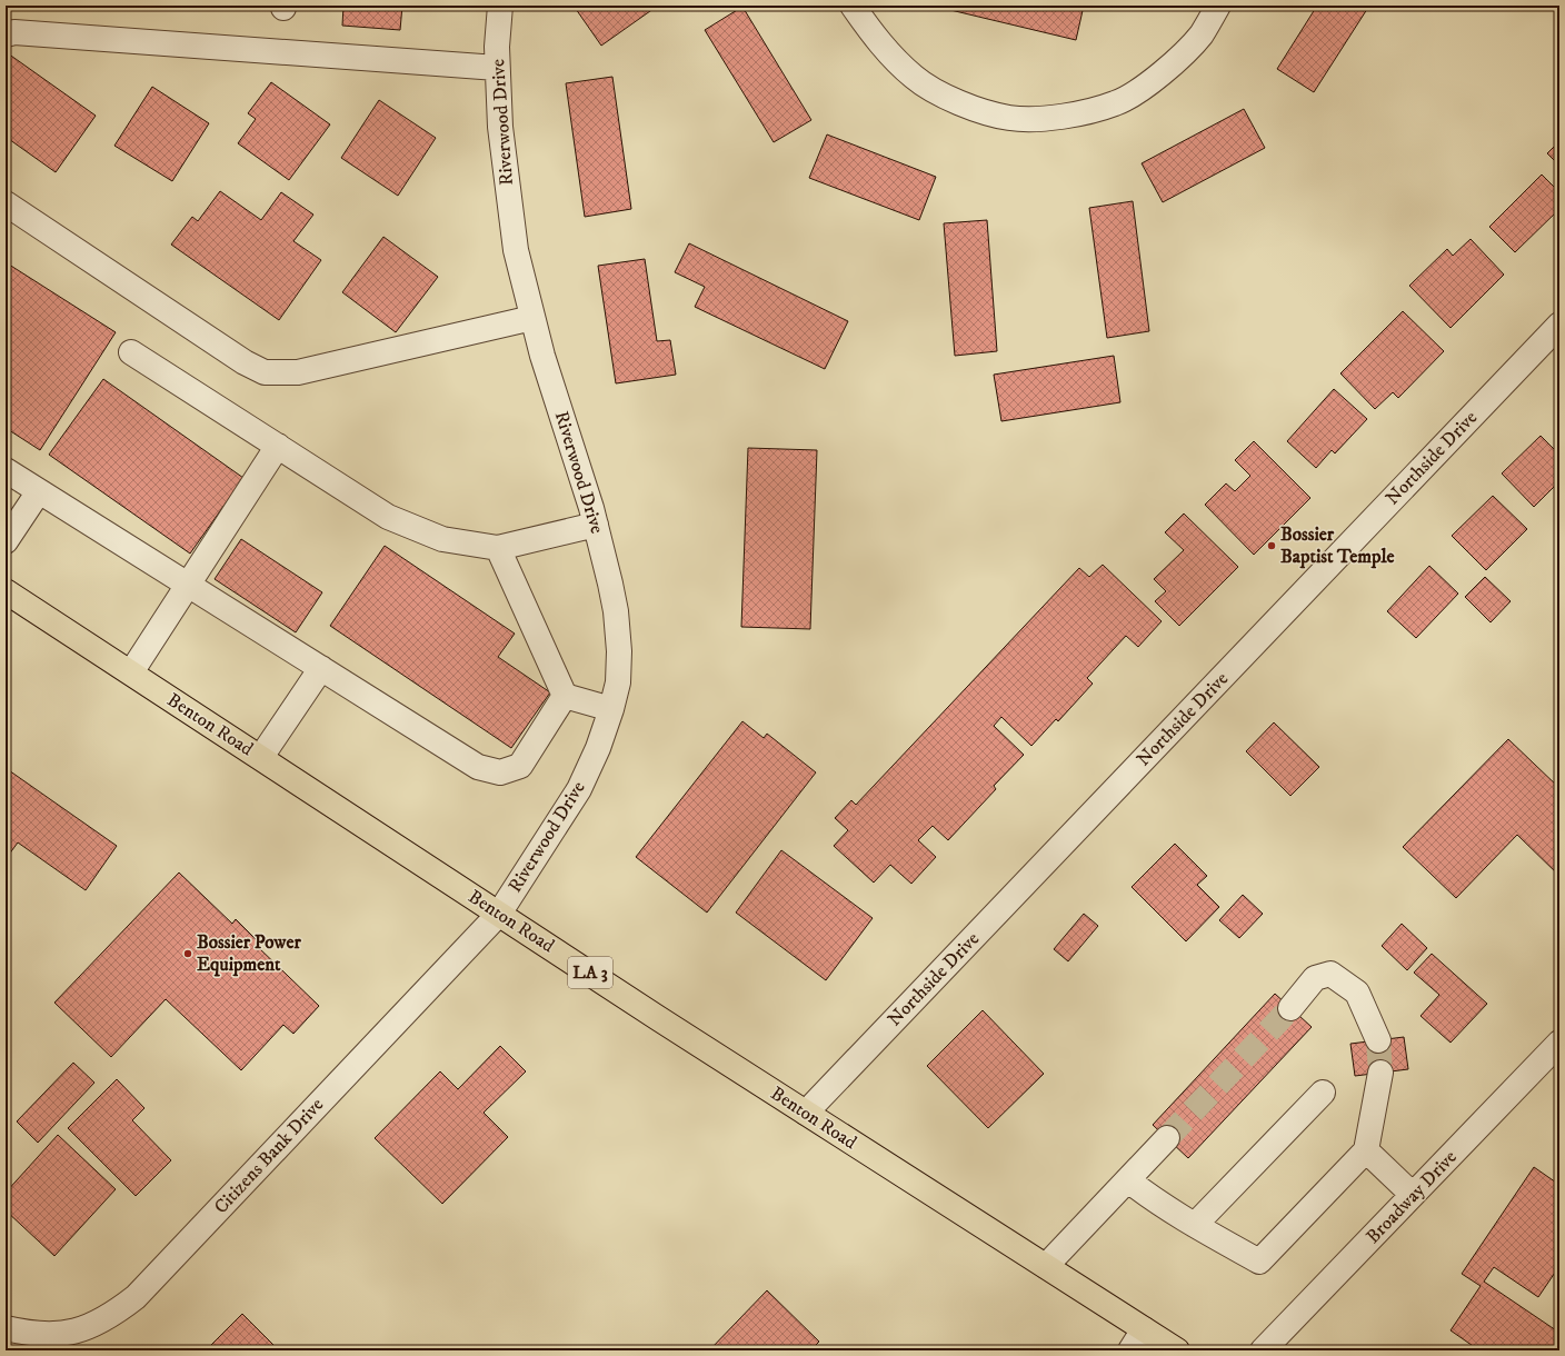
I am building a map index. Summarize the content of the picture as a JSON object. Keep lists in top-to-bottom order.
{
  "streets": {
    "main road": ["Benton Road", "LA 3"],
    "street": [
      "Riverwood Drive",
      "Northside Drive",
      "Citizens Bank Drive",
      "Broadway Drive"
    ]
  },
  "crossings": [
    ["Riverwood Drive", "Benton Road"],
    ["Riverwood Drive", "Citizens Bank Drive"],
    ["Northside Drive", "Benton Road"],
    ["Benton Road", "Citizens Bank Drive"]
  ],
  "places": ["Bossier Baptist Temple", "Bossier Power Equipment"]
}
